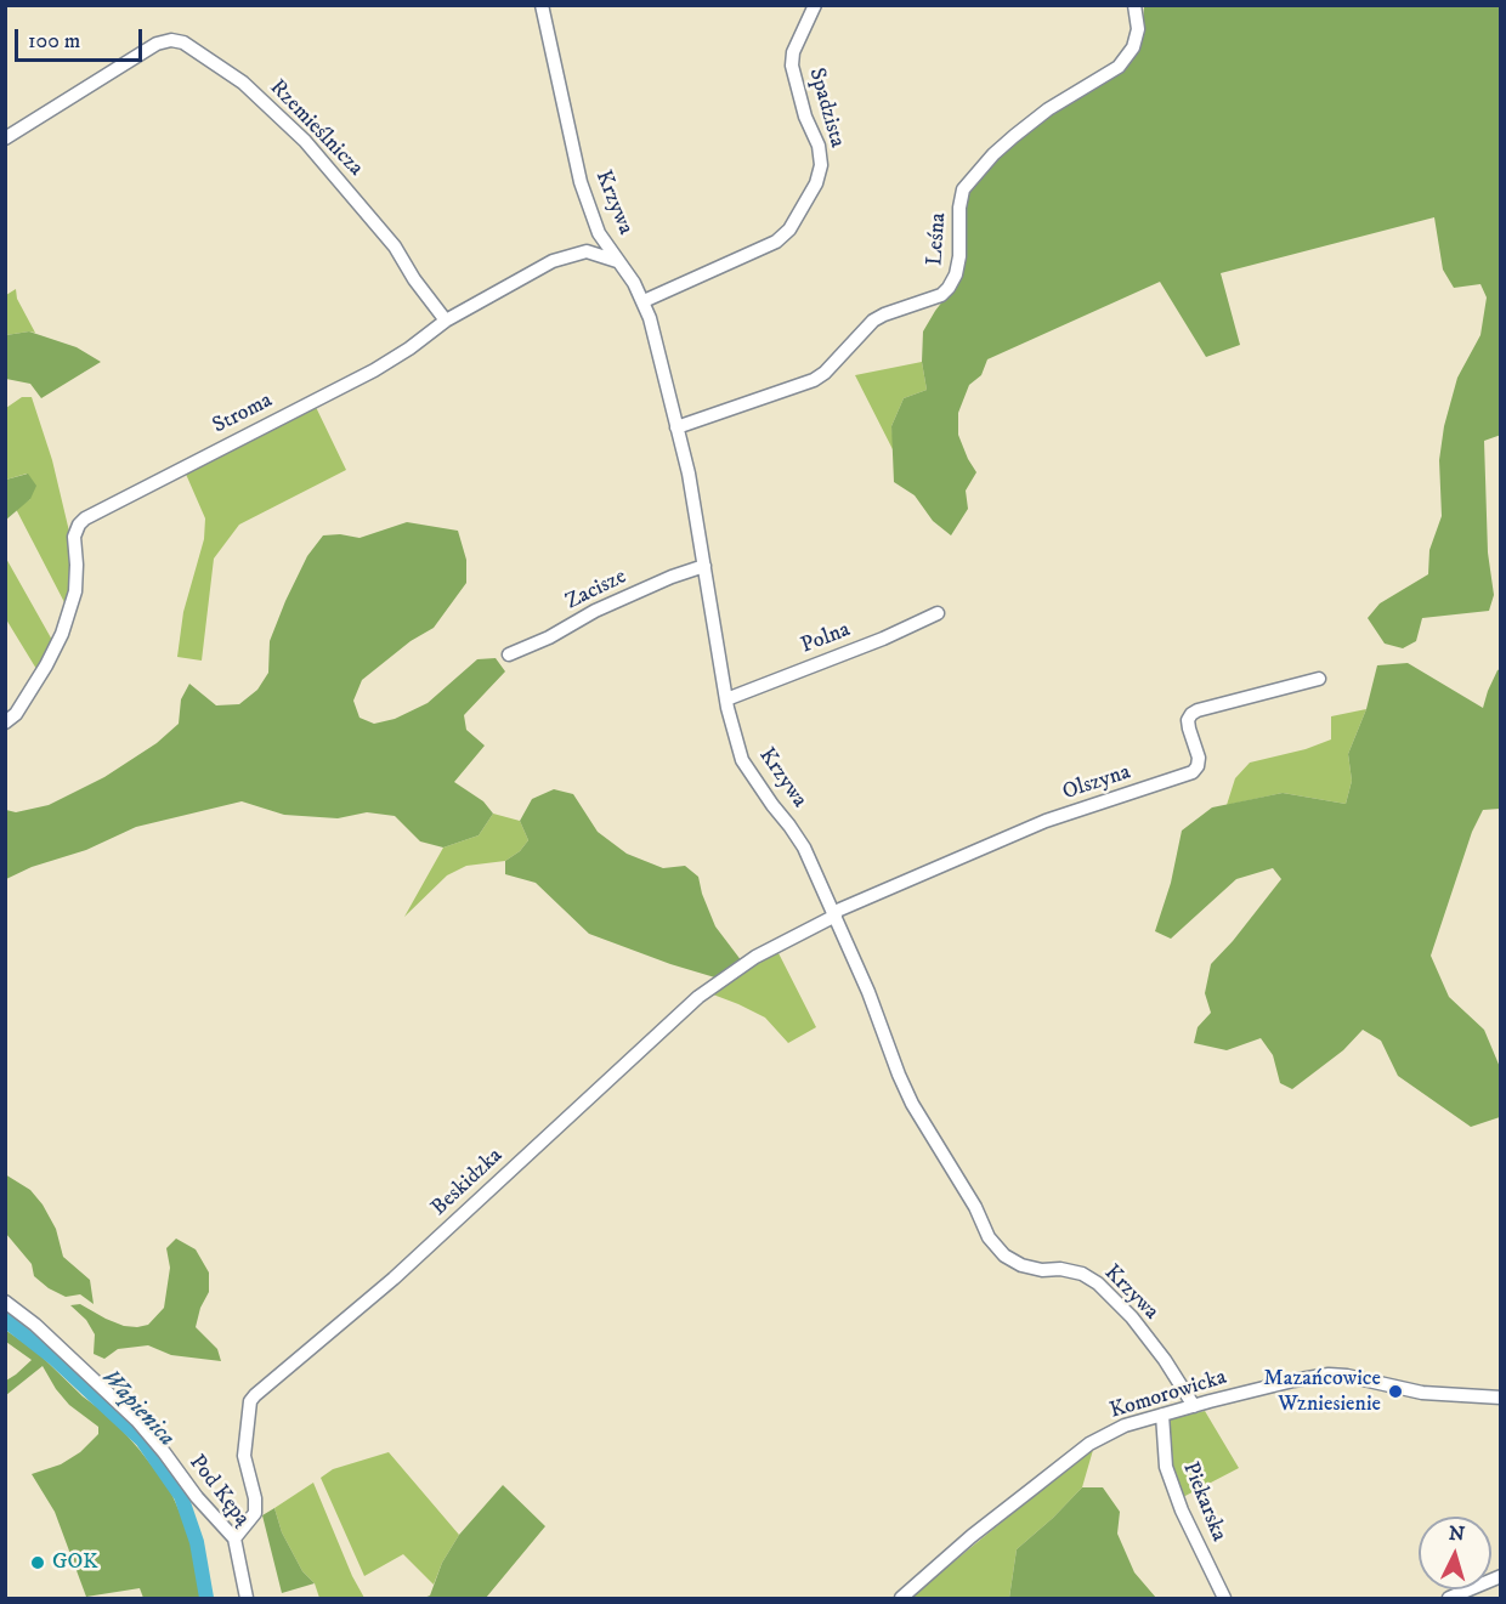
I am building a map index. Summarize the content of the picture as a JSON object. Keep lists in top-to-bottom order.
{
  "streets": {
    "street": [
      "Spadzista",
      "Rzemieślnicza",
      "Krzywa",
      "Leśna",
      "Stroma",
      "Zacisze",
      "Polna",
      "Olszyna",
      "Beskidzka",
      "Komorowicka",
      "Pod Kępą",
      "Piekarska"
    ]
  },
  "crossings": [
    ["Spadzista", "Krzywa"],
    ["Rzemieślnicza", "Stroma"],
    ["Krzywa", "Leśna"],
    ["Krzywa", "Stroma"],
    ["Krzywa", "Zacisze"],
    ["Krzywa", "Polna"],
    ["Krzywa", "Olszyna"],
    ["Krzywa", "Beskidzka"],
    ["Krzywa", "Komorowicka"],
    ["Olszyna", "Beskidzka"],
    ["Beskidzka", "Pod Kępą"],
    ["Komorowicka", "Piekarska"]
  ],
  "water": ["Wapienica"],
  "places": ["Mazańcowice Wzniesienie", "GOK"],
  "scale_bar": "100 m",
  "north": "top"
}
